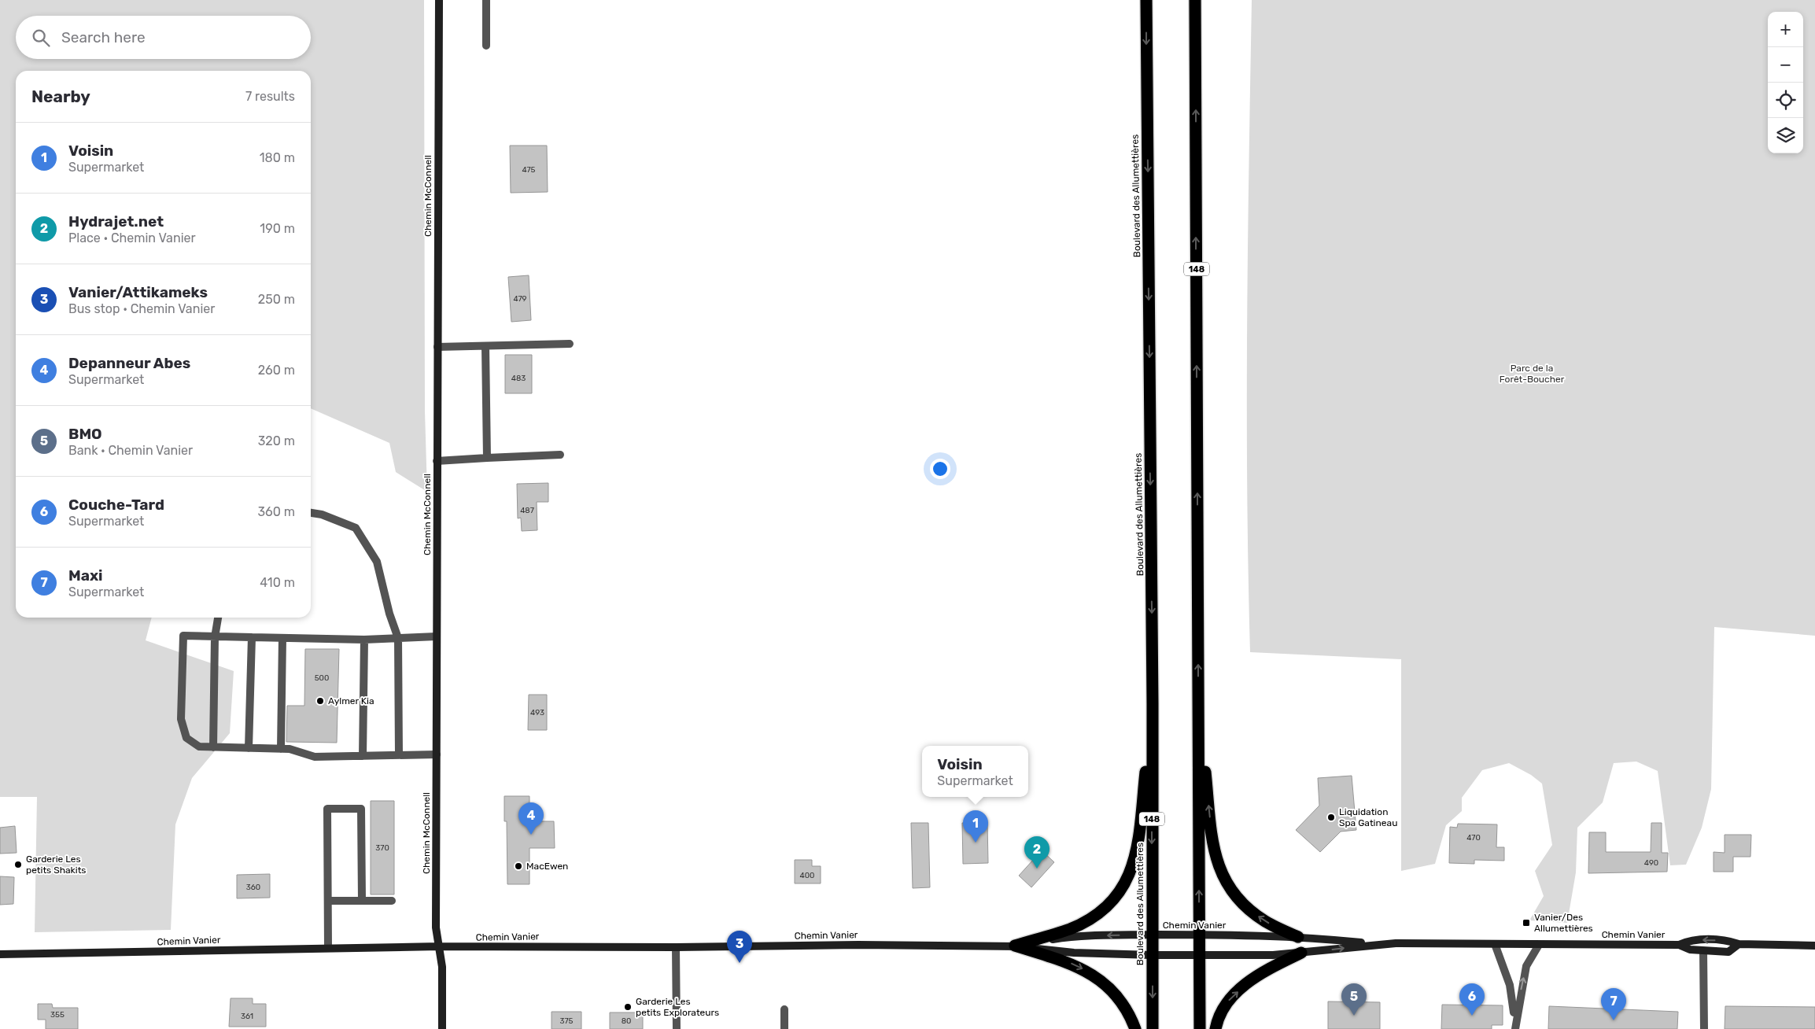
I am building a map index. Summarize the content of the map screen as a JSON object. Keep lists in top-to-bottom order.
{
  "streets": {
    "highway": ["Boulevard des Allumettières", "148"],
    "main road": ["Chemin McConnell", "Chemin Vanier"]
  },
  "crossings": [
    ["Chemin McConnell", "Chemin Vanier"],
    ["Boulevard des Allumettières", "Chemin Vanier"],
    ["148", "Chemin Vanier"]
  ],
  "parks": ["Parc de la Forêt-Boucher"],
  "places": {
    "other": [
      "Aylmer Kia",
      "Liquidation Spa Gatineau",
      "Garderie Les petits Shakits",
      "MacEwen",
      "Garderie Les petits Explorateurs"
    ],
    "transit": ["Vanier/Des Allumettières"]
  },
  "house_numbers": [
    "475",
    "479",
    "483",
    "487",
    "500",
    "493",
    "470",
    "370",
    "490",
    "400",
    "360",
    "355",
    "361",
    "375",
    "80"
  ],
  "page": {
    "map_buttons": ["+", "−"],
    "search": "Search here",
    "heading": ["Nearby", "7 results"],
    "list": [
      {
        "mark": "1",
        "name": "Voisin",
        "note": "Supermarket",
        "value": "180 m"
      },
      {
        "mark": "2",
        "name": "Hydrajet.net",
        "note": "Place · Chemin Vanier",
        "value": "190 m"
      },
      {
        "mark": "3",
        "name": "Vanier/Attikameks",
        "note": "Bus stop · Chemin Vanier",
        "value": "250 m"
      },
      {
        "mark": "4",
        "name": "Depanneur Abes",
        "note": "Supermarket",
        "value": "260 m"
      },
      {
        "mark": "5",
        "name": "BMO",
        "note": "Bank · Chemin Vanier",
        "value": "320 m"
      },
      {
        "mark": "6",
        "name": "Couche-Tard",
        "note": "Supermarket",
        "value": "360 m"
      },
      {
        "mark": "7",
        "name": "Maxi",
        "note": "Supermarket",
        "value": "410 m"
      }
    ],
    "popup": ["Voisin", "Supermarket"],
    "pins": [
      "4",
      "1",
      "2",
      "3",
      "5",
      "6",
      "7"
    ]
  }
}
